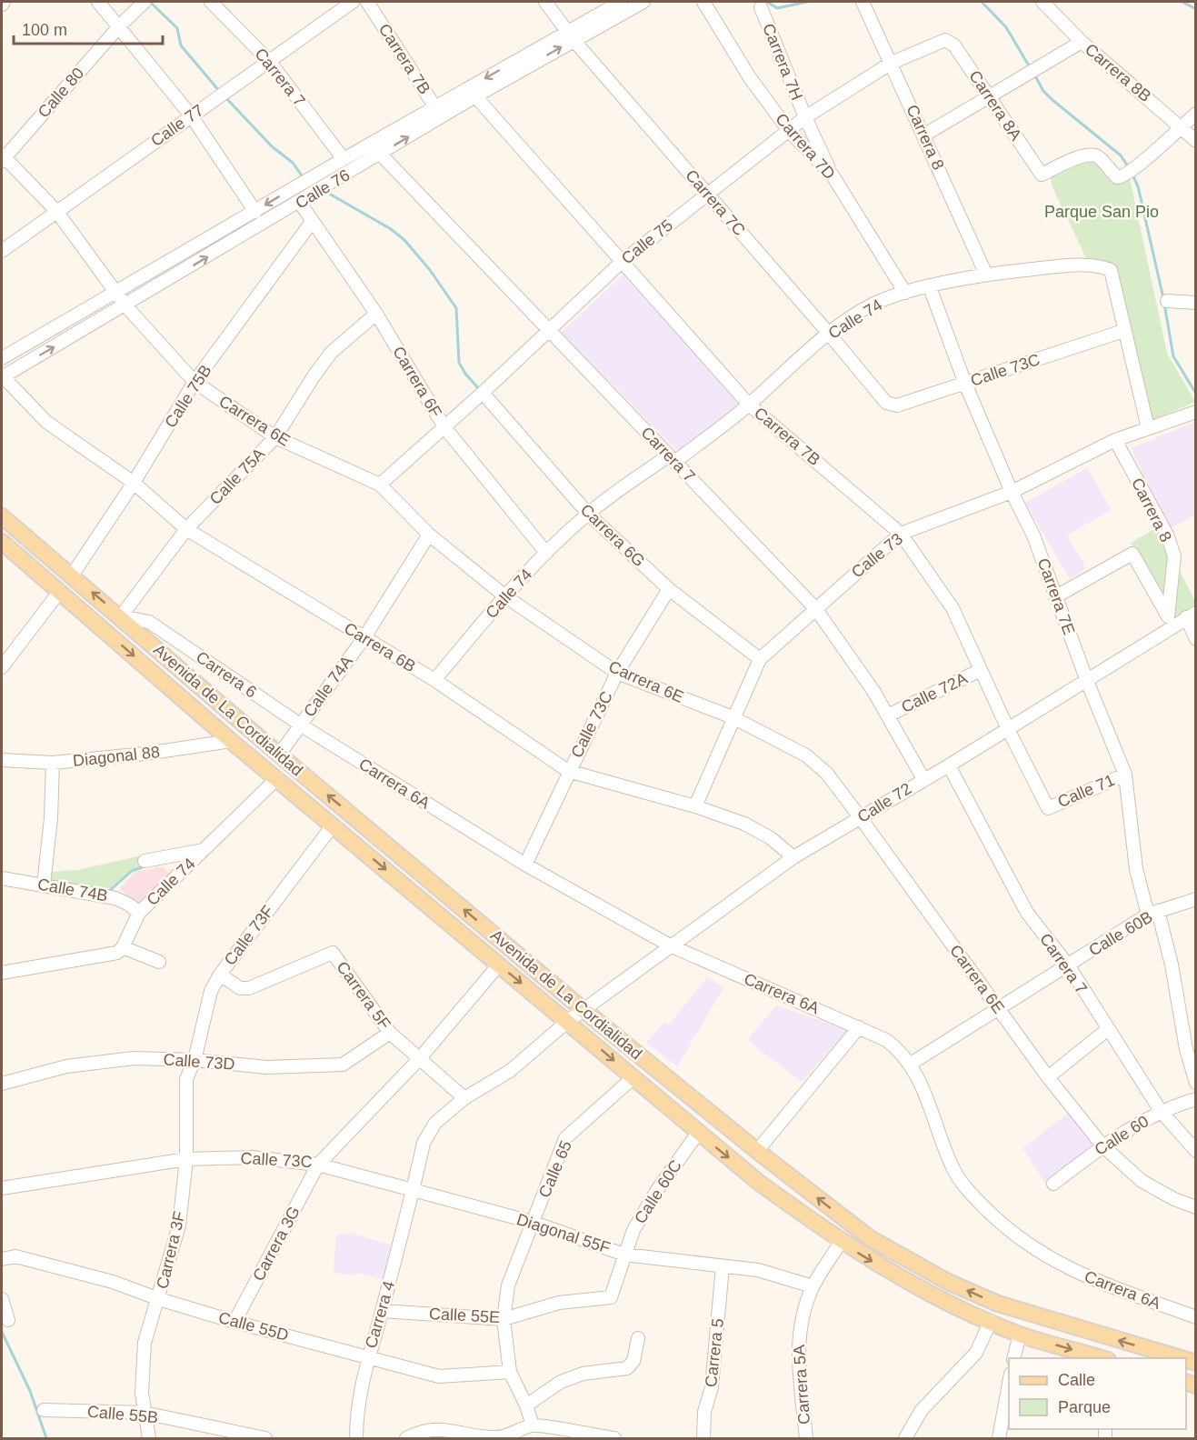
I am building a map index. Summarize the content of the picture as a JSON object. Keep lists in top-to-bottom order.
{
  "streets": {
    "main road": ["Avenida de La Cordialidad"],
    "street": [
      "Carrera 7B",
      "Carrera 7H",
      "Carrera 8B",
      "Carrera 7",
      "Calle 80",
      "Carrera 8A",
      "Calle 77",
      "Carrera 8",
      "Carrera 7D",
      "Calle 76",
      "Carrera 7C",
      "Calle 75",
      "Calle 74",
      "Calle 73C",
      "Carrera 6F",
      "Calle 75B",
      "Carrera 6E",
      "Calle 75A",
      "Carrera 6G",
      "Calle 73",
      "Carrera 7E",
      "Carrera 6B",
      "Carrera 6",
      "Calle 74A",
      "Calle 72A",
      "Diagonal 88",
      "Carrera 6A",
      "Calle 71",
      "Calle 72",
      "Calle 74B",
      "Calle 60B",
      "Calle 73F",
      "Carrera 5F",
      "Calle 73D",
      "Calle 60",
      "Calle 65",
      "Calle 60C",
      "Diagonal 55F",
      "Carrera 3G",
      "Carrera 3F",
      "Carrera 4",
      "Calle 55E",
      "Calle 55D",
      "Carrera 5",
      "Carrera 5A",
      "Calle 55B"
    ]
  },
  "crossings": [
    ["Carrera 7B", "Calle 76"],
    ["Carrera 7B", "Calle 75"],
    ["Carrera 7B", "Calle 74"],
    ["Carrera 7B", "Calle 73"],
    ["Carrera 7B", "Calle 72A"],
    ["Carrera 7B", "Calle 71"],
    ["Carrera 7B", "Calle 72"],
    ["Carrera 7H", "Carrera 7D"],
    ["Carrera 7H", "Calle 75"],
    ["Carrera 8B", "Carrera 8A"],
    ["Carrera 7", "Calle 77"],
    ["Carrera 7", "Calle 76"],
    ["Carrera 7", "Calle 75"],
    ["Carrera 7", "Calle 74"],
    ["Carrera 7", "Calle 73"],
    ["Carrera 7", "Calle 72A"],
    ["Carrera 7", "Calle 72"],
    ["Carrera 7", "Calle 60B"],
    ["Carrera 7", "Calle 60"],
    ["Calle 80", "Carrera 6E"],
    ["Carrera 8A", "Calle 75"],
    ["Calle 77", "Carrera 6E"],
    ["Carrera 8", "Calle 75"],
    ["Carrera 8", "Calle 74"],
    ["Carrera 8", "Calle 73"],
    ["Carrera 8", "Calle 72"],
    ["Carrera 7D", "Calle 75"],
    ["Carrera 7D", "Calle 74"],
    ["Calle 76", "Carrera 7C"],
    ["Calle 76", "Carrera 6F"],
    ["Calle 76", "Carrera 6E"],
    ["Calle 76", "Carrera 6B"],
    ["Carrera 7C", "Calle 75"],
    ["Carrera 7C", "Calle 74"],
    ["Carrera 7C", "Calle 73C"],
    ["Calle 75", "Carrera 6F"],
    ["Calle 75", "Carrera 6E"],
    ["Calle 75", "Carrera 6G"],
    ["Calle 74", "Calle 73C"],
    ["Calle 74", "Carrera 6F"],
    ["Calle 74", "Carrera 6E"],
    ["Calle 74", "Carrera 6G"],
    ["Calle 74", "Carrera 7E"],
    ["Calle 74", "Carrera 6B"],
    ["Calle 74", "Avenida de La Cordialidad"],
    ["Calle 74", "Calle 74B"],
    ["Calle 73C", "Carrera 6E"],
    ["Calle 73C", "Carrera 6G"],
    ["Calle 73C", "Carrera 7E"],
    ["Calle 73C", "Carrera 6B"],
    ["Calle 73C", "Avenida de La Cordialidad"],
    ["Calle 73C", "Carrera 6A"],
    ["Calle 73C", "Carrera 5F"],
    ["Calle 73C", "Diagonal 55F"],
    ["Calle 73C", "Carrera 3G"],
    ["Calle 73C", "Carrera 3F"],
    ["Carrera 6F", "Calle 75B"],
    ["Carrera 6F", "Calle 75A"],
    ["Calle 75B", "Carrera 6E"],
    ["Calle 75B", "Carrera 6B"],
    ["Calle 75B", "Avenida de La Cordialidad"],
    ["Carrera 6E", "Calle 75A"],
    ["Carrera 6E", "Calle 73"],
    ["Carrera 6E", "Calle 74A"],
    ["Carrera 6E", "Calle 72"],
    ["Carrera 6E", "Calle 60B"],
    ["Carrera 6E", "Calle 60"],
    ["Calle 75A", "Carrera 6B"],
    ["Calle 75A", "Carrera 6"],
    ["Calle 75A", "Avenida de La Cordialidad"],
    ["Carrera 6G", "Calle 73"],
    ["Calle 73", "Carrera 7E"],
    ["Calle 73", "Carrera 6B"],
    ["Carrera 7E", "Calle 71"],
    ["Carrera 7E", "Calle 72"],
    ["Carrera 7E", "Calle 60B"],
    ["Carrera 6B", "Calle 74A"],
    ["Carrera 6B", "Calle 72"],
    ["Carrera 6", "Calle 74A"],
    ["Carrera 6", "Avenida de La Cordialidad"],
    ["Carrera 6", "Carrera 6A"],
    ["Calle 74A", "Avenida de La Cordialidad"],
    ["Calle 74A", "Carrera 6A"],
    ["Avenida de La Cordialidad", "Diagonal 88"],
    ["Avenida de La Cordialidad", "Calle 72"],
    ["Avenida de La Cordialidad", "Calle 73F"],
    ["Avenida de La Cordialidad", "Calle 65"],
    ["Avenida de La Cordialidad", "Calle 60C"],
    ["Avenida de La Cordialidad", "Carrera 5A"],
    ["Carrera 6A", "Calle 72"],
    ["Carrera 6A", "Calle 60B"],
    ["Calle 72", "Carrera 5F"],
    ["Calle 72", "Carrera 4"],
    ["Calle 73F", "Carrera 5F"],
    ["Calle 73F", "Calle 73D"],
    ["Calle 73F", "Carrera 3F"],
    ["Carrera 5F", "Calle 73D"],
    ["Carrera 5F", "Carrera 4"],
    ["Calle 73D", "Carrera 3F"],
    ["Calle 65", "Diagonal 55F"],
    ["Calle 65", "Calle 55E"],
    ["Calle 65", "Calle 55D"],
    ["Calle 60C", "Diagonal 55F"],
    ["Calle 60C", "Calle 55E"],
    ["Diagonal 55F", "Carrera 3G"],
    ["Diagonal 55F", "Carrera 4"],
    ["Diagonal 55F", "Carrera 5"],
    ["Diagonal 55F", "Carrera 5A"],
    ["Carrera 3G", "Calle 55D"],
    ["Carrera 3F", "Calle 55D"],
    ["Carrera 3F", "Calle 55B"],
    ["Carrera 4", "Calle 55E"],
    ["Carrera 4", "Calle 55D"]
  ],
  "parks": ["Parque San Pio"],
  "legend": ["Calle", "Parque"],
  "scale_bar": "100 m"
}
